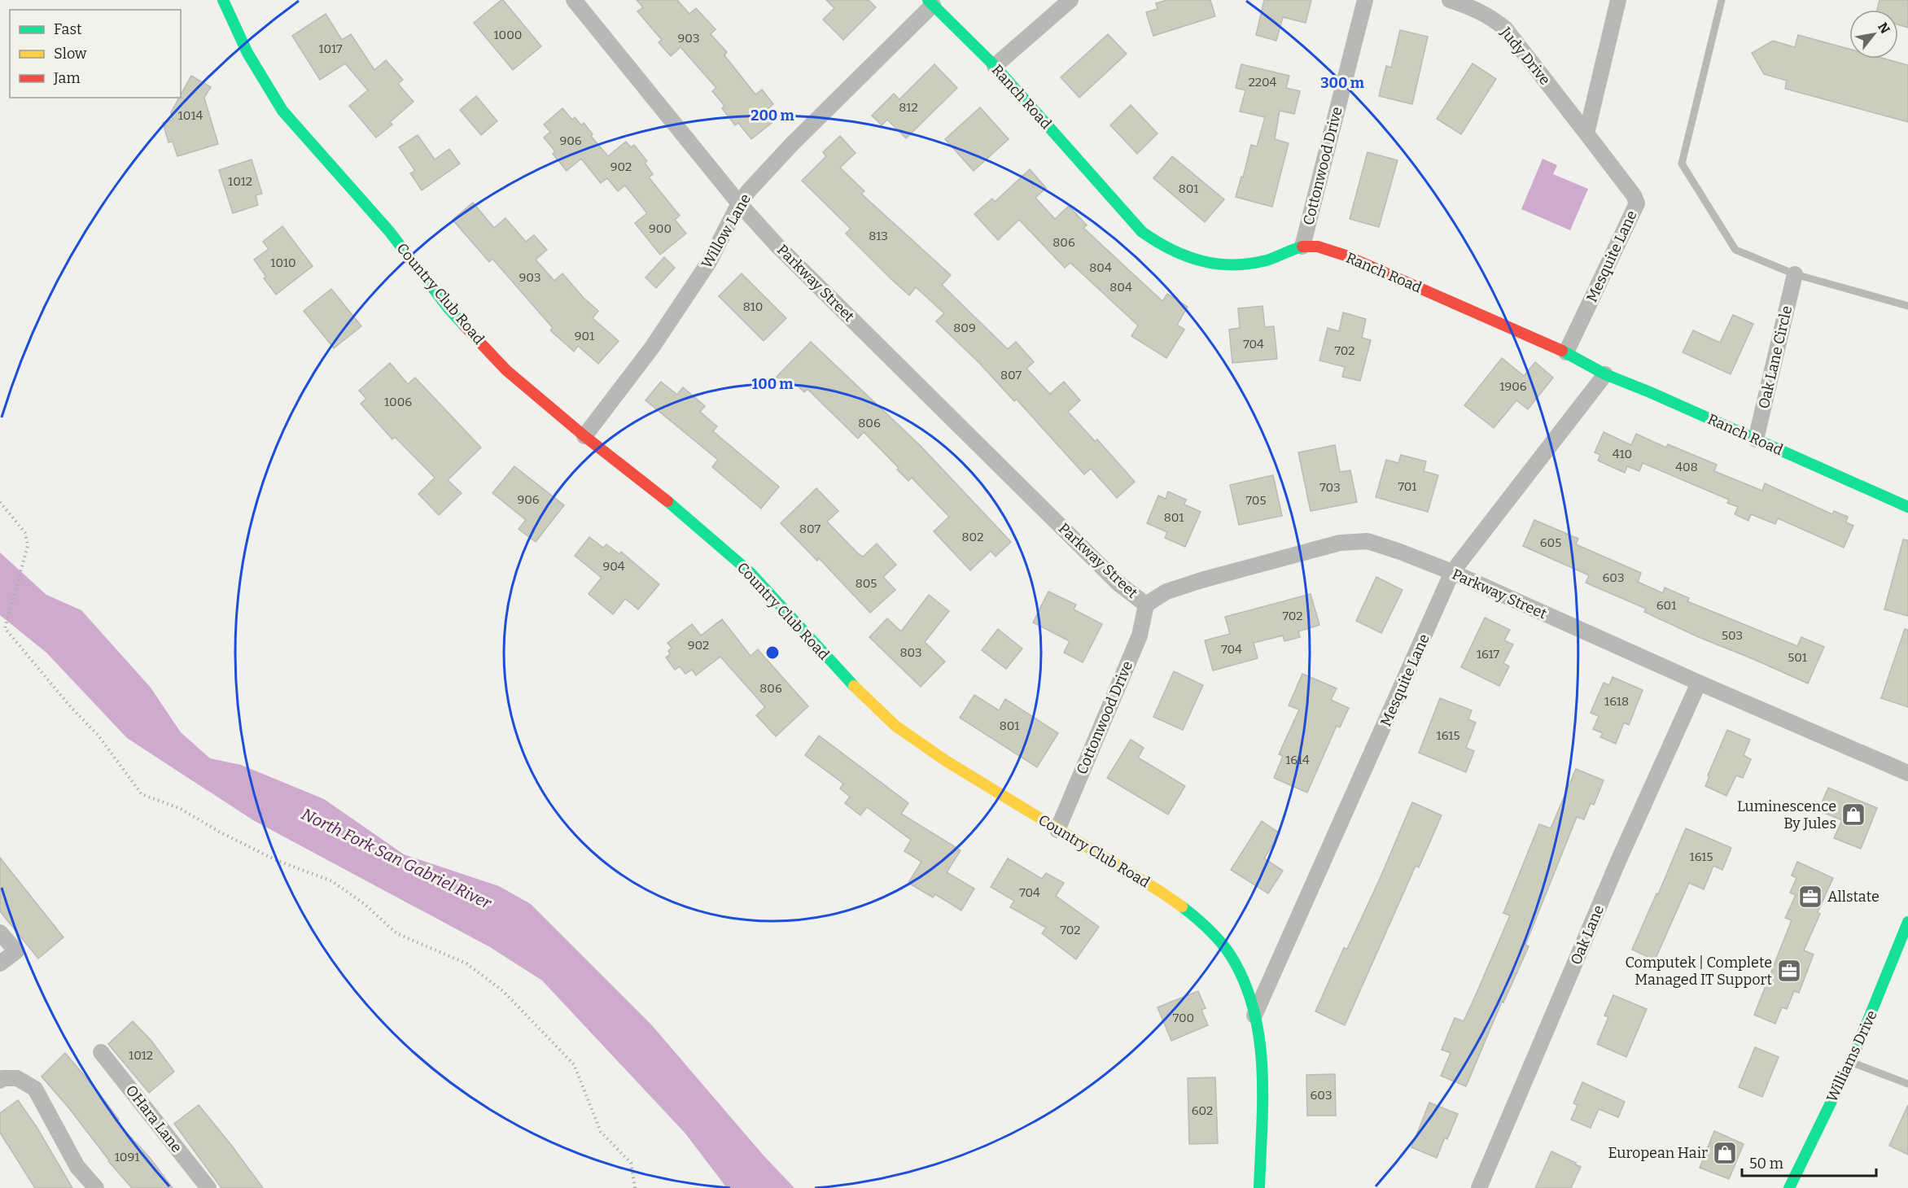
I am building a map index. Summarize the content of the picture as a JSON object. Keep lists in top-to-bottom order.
{
  "streets": {
    "street": [
      "Judy Drive",
      "Ranch Road",
      "Cottonwood Drive",
      "Willow Lane",
      "Mesquite Lane",
      "Parkway Street",
      "Country Club Road",
      "Oak Lane Circle",
      "Oak Lane",
      "Williams Drive",
      "OHara Lane"
    ]
  },
  "crossings": [
    ["Judy Drive", "Mesquite Lane"],
    ["Ranch Road", "Cottonwood Drive"],
    ["Ranch Road", "Willow Lane"],
    ["Ranch Road", "Mesquite Lane"],
    ["Ranch Road", "Oak Lane Circle"],
    ["Cottonwood Drive", "Parkway Street"],
    ["Cottonwood Drive", "Country Club Road"],
    ["Willow Lane", "Parkway Street"],
    ["Willow Lane", "Country Club Road"],
    ["Mesquite Lane", "Parkway Street"],
    ["Mesquite Lane", "Country Club Road"],
    ["Parkway Street", "Oak Lane"]
  ],
  "water": ["North Fork San Gabriel River"],
  "places": {
    "shop": ["Luminescence By Jules", "European Hair"],
    "office": ["Allstate", "Computek | Complete Managed IT Support"]
  },
  "house_numbers": [
    "1000",
    "903",
    "1017",
    "2204",
    "812",
    "1014",
    "906",
    "902",
    "1012",
    "801",
    "900",
    "813",
    "806",
    "1010",
    "804",
    "903",
    "804",
    "810",
    "809",
    "901",
    "704",
    "702",
    "807",
    "1906",
    "1006",
    "806",
    "410",
    "408",
    "701",
    "703",
    "906",
    "705",
    "801",
    "807",
    "802",
    "605",
    "904",
    "603",
    "805",
    "601",
    "702",
    "503",
    "902",
    "704",
    "803",
    "1617",
    "501",
    "806",
    "1618",
    "801",
    "1615",
    "1614",
    "1615",
    "704",
    "702",
    "700",
    "1012",
    "603",
    "602",
    "1091"
  ],
  "legend": ["Fast", "Slow", "Jam"],
  "scale_bar": "50 m",
  "north": "top right",
  "rings": ["300 m", "200 m", "100 m"]
}
